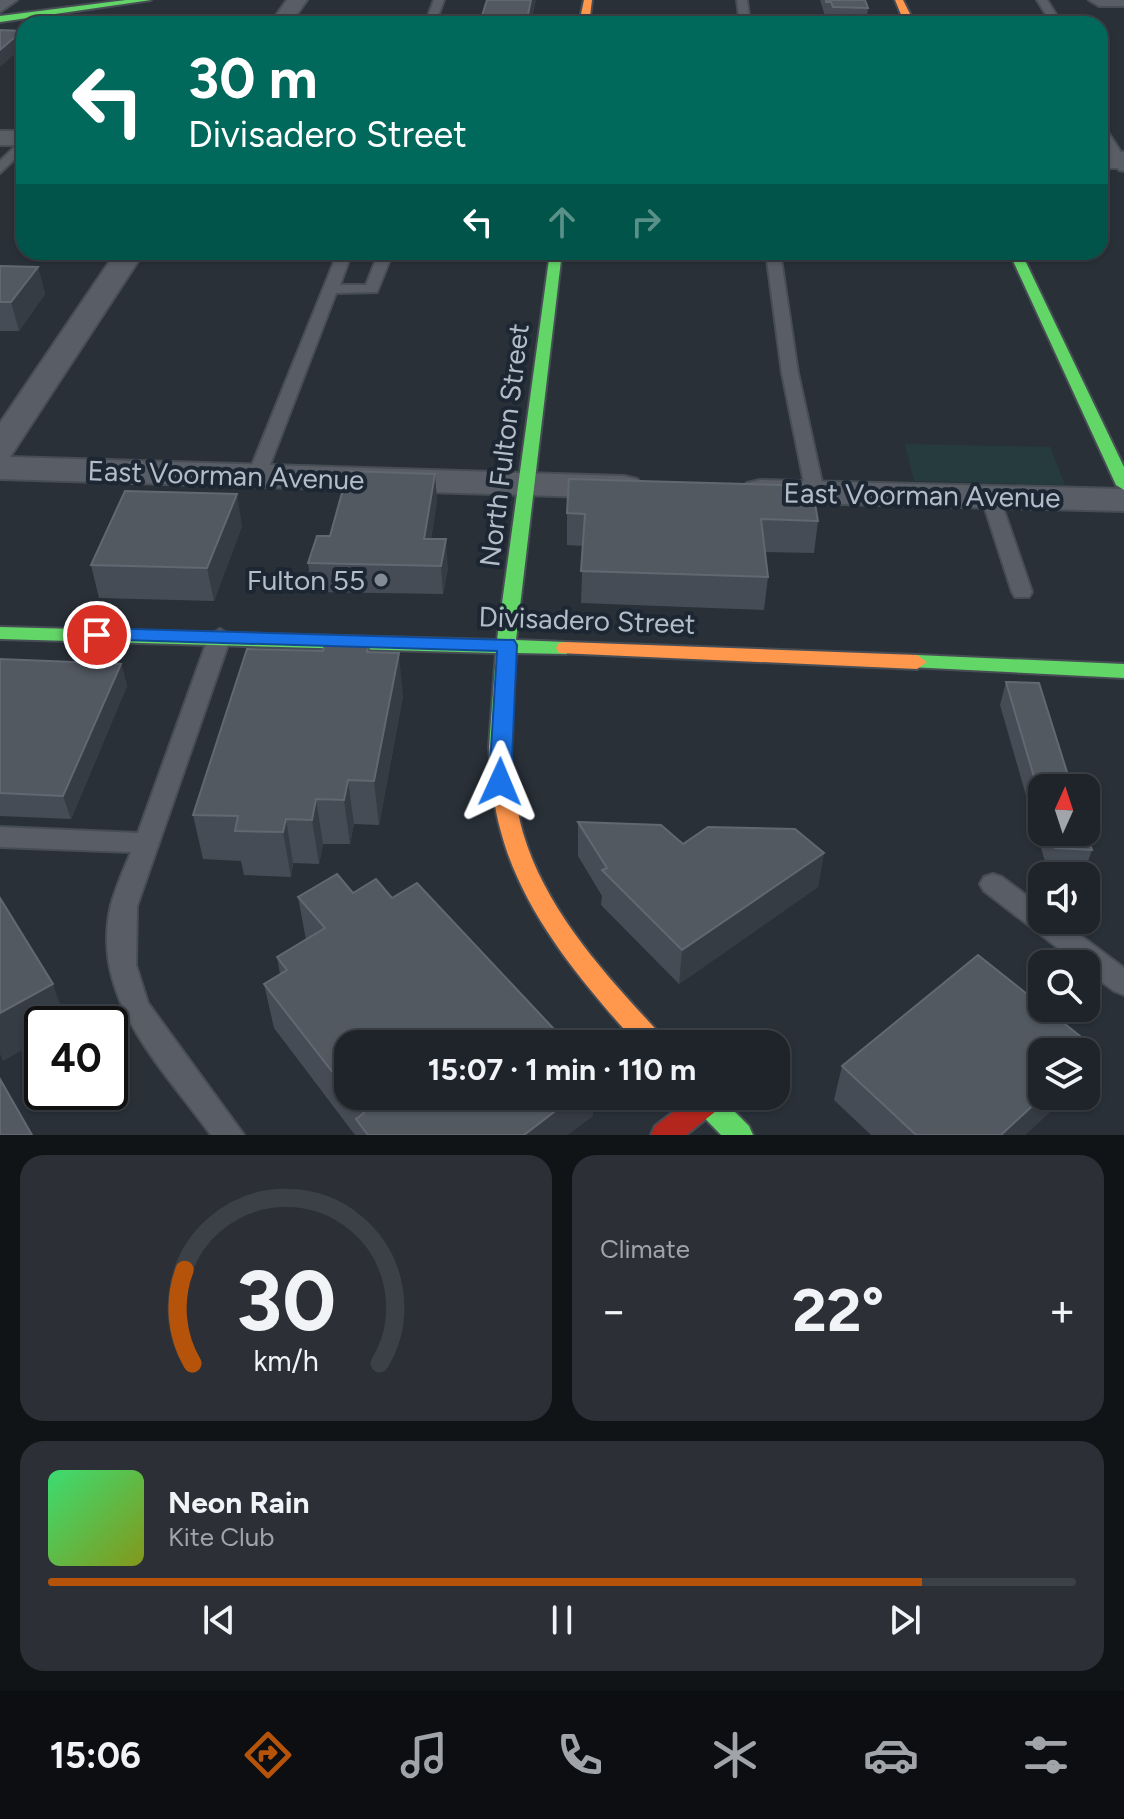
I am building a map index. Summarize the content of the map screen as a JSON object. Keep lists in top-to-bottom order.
{
  "streets": {
    "main road": ["North Fulton Street", "Divisadero Street"],
    "street": ["East Voorman Avenue"]
  },
  "crossings": [
    ["North Fulton Street", "East Voorman Avenue"],
    ["North Fulton Street", "Divisadero Street"]
  ],
  "places": ["Fulton 55"],
  "north": "top",
  "page": {
    "turn": ["30 m", "Divisadero Street"],
    "limit": "40",
    "trip": "15:07 · 1 min · 110 m",
    "tile": "Climate",
    "heat": ["−", "22°", "+"],
    "song": ["Neon Rain", "Kite Club"],
    "tabs": "15:06",
    "gauge": ["30", "km/h"]
  }
}
